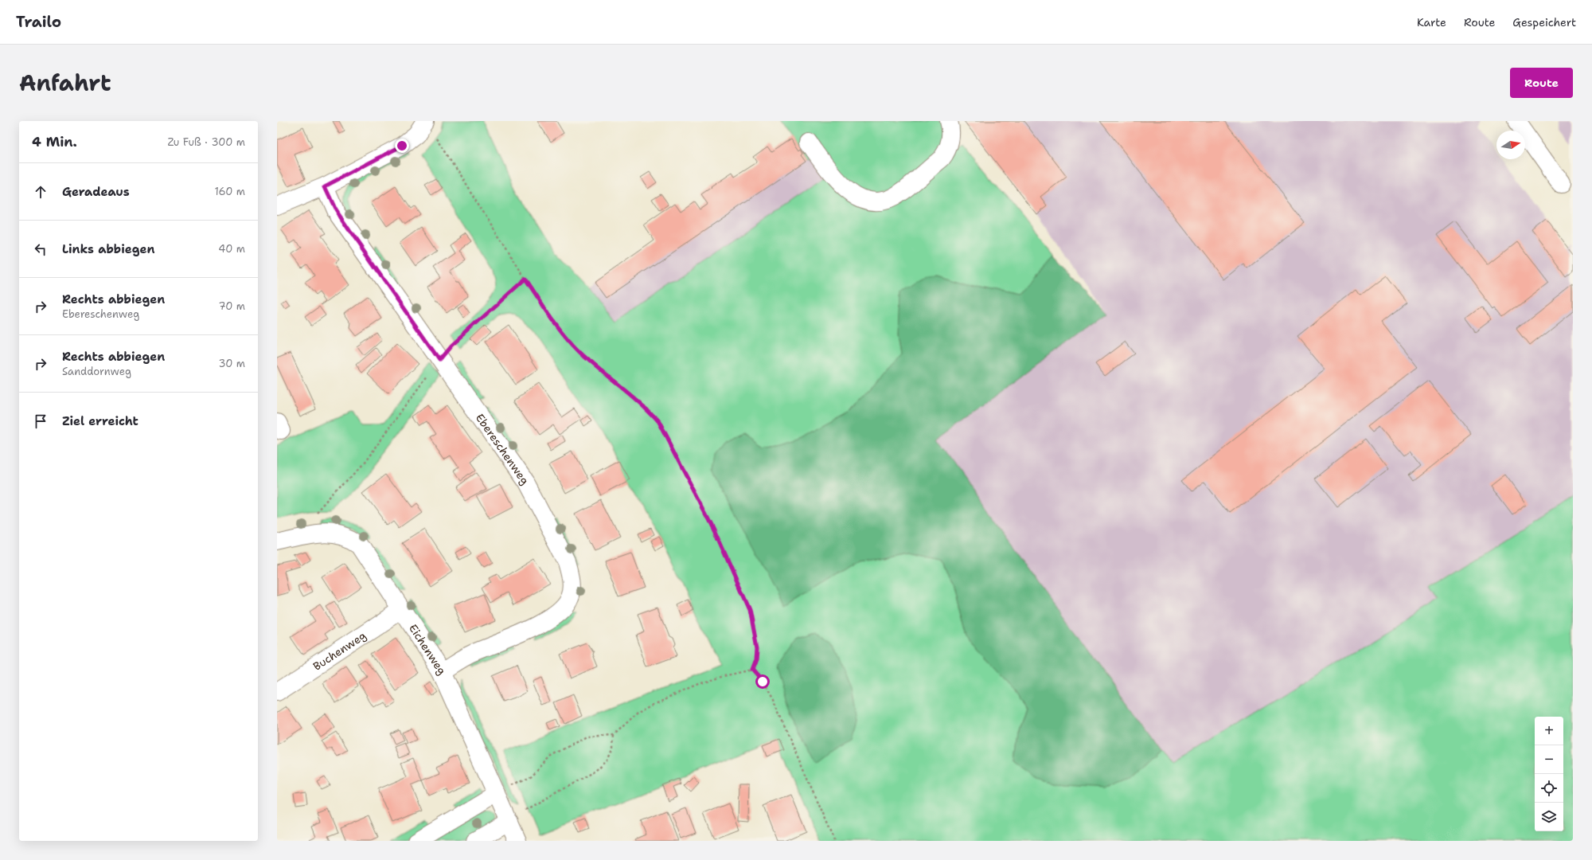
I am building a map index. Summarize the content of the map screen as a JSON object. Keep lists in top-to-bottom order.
{
  "streets": {
    "street": ["Ebereschenweg", "Eichenweg", "Buchenweg"]
  },
  "crossings": [
    ["Ebereschenweg", "Eichenweg"],
    ["Eichenweg", "Buchenweg"]
  ],
  "north": "right",
  "page": {
    "header": "Trailo",
    "nav": ["Karte", "Route", "Gespeichert"],
    "title": "Anfahrt",
    "buttons": "Route",
    "heading": ["4 Min.", "Zu Fuß · 300 m"],
    "list": [
      ["Geradeaus", "160 m"],
      ["Links abbiegen", "40 m"],
      ["Rechts abbiegen", "Ebereschenweg", "70 m"],
      ["Rechts abbiegen", "Sanddornweg", "30 m"],
      "Ziel erreicht"
    ],
    "map_buttons": ["+", "−"]
  }
}
